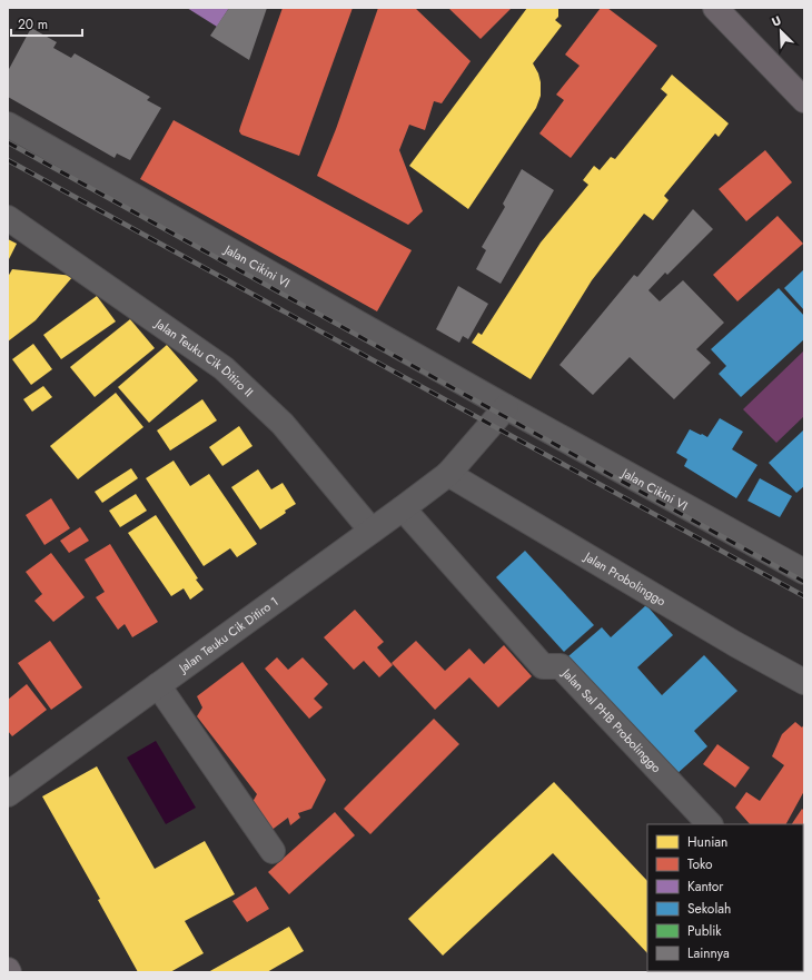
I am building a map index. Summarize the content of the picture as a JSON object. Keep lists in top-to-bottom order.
{
  "streets": {
    "street": [
      "Jalan Cikini VI",
      "Jalan Teuku Cik Ditiro II",
      "Jalan Probolinggo",
      "Jalan Teuku Cik Ditiro 1",
      "Jalan Sal PHB Probolinggo"
    ]
  },
  "crossings": [
    ["Jalan Teuku Cik Ditiro II", "Jalan Teuku Cik Ditiro 1"],
    ["Jalan Probolinggo", "Jalan Teuku Cik Ditiro 1"],
    ["Jalan Teuku Cik Ditiro 1", "Jalan Sal PHB Probolinggo"]
  ],
  "legend": [
    "Hunian",
    "Toko",
    "Kantor",
    "Sekolah",
    "Publik",
    "Lainnya"
  ],
  "scale_bar": "20 m",
  "north": "top left"
}
